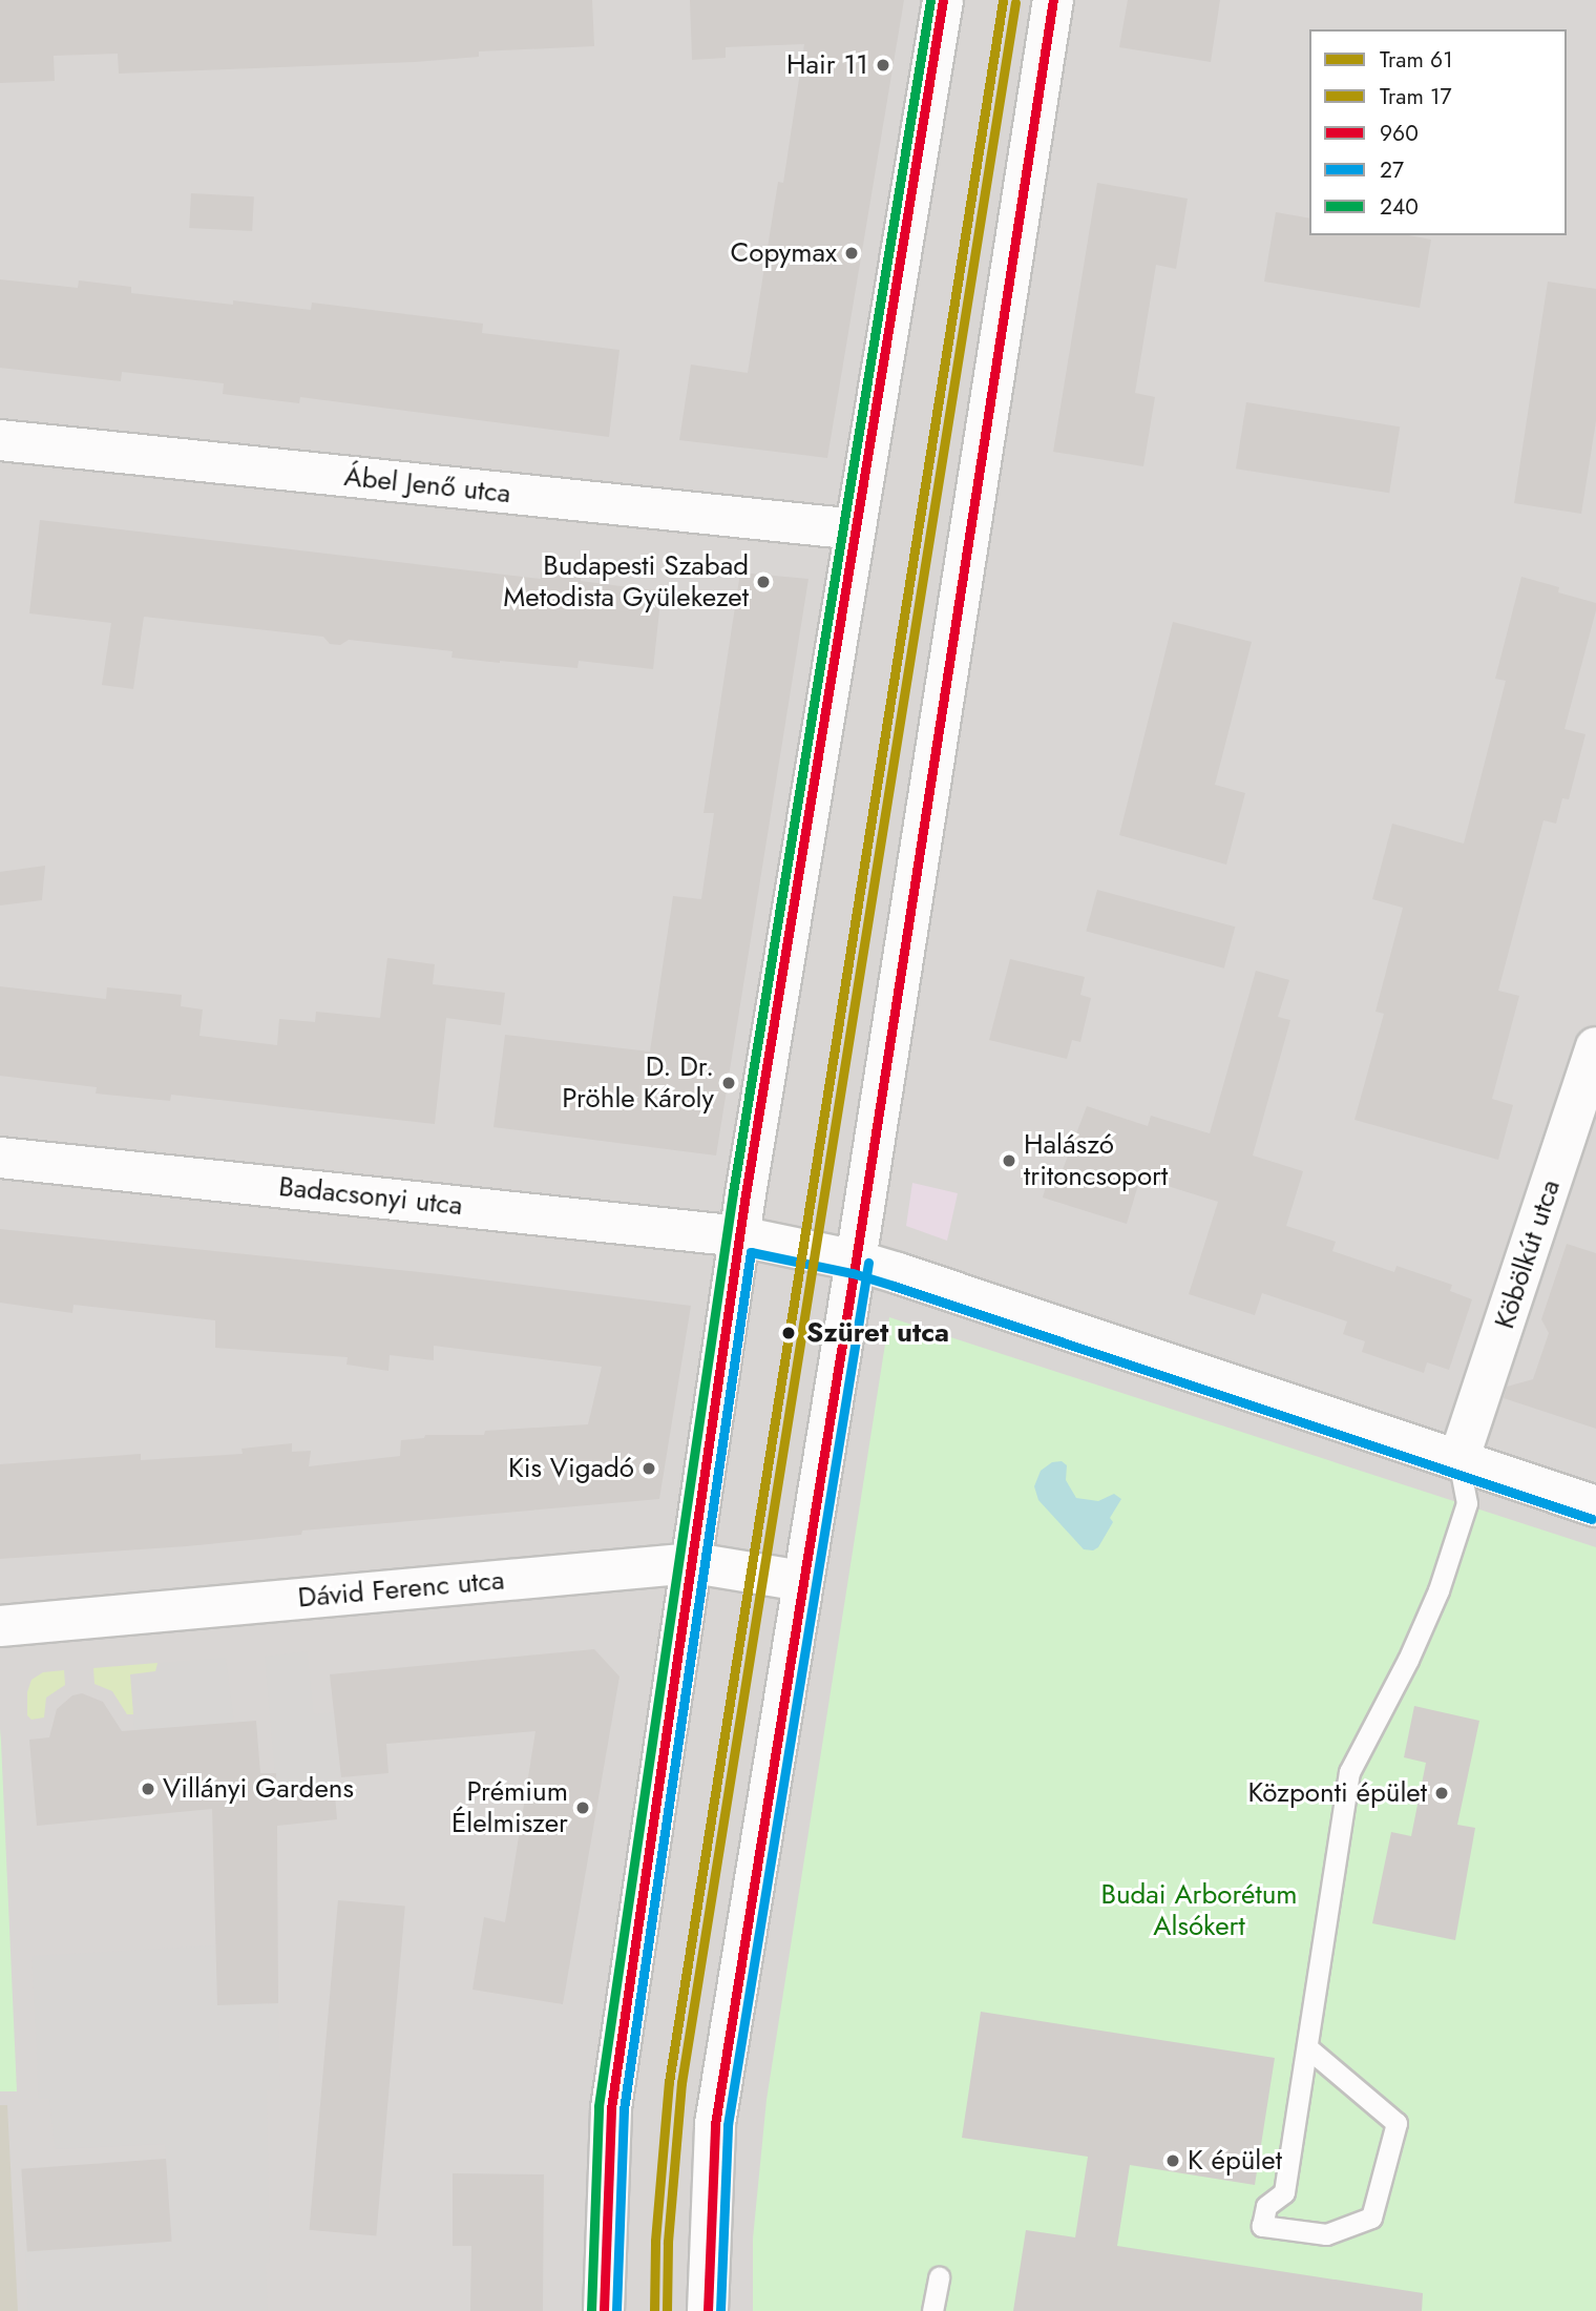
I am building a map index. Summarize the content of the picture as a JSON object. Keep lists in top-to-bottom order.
{
  "streets": {
    "street": [
      "Ábel Jenő utca",
      "Badacsonyi utca",
      "Köbölkút utca",
      "Dávid Ferenc utca"
    ]
  },
  "parks": ["Budai Arborétum Alsókert"],
  "places": [
    "Hair 11",
    "Copymax",
    "Budapesti Szabad Metodista Gyülekezet",
    "D. Dr. Pröhle Károly",
    "Halászó tritoncsoport",
    "Szüret utca",
    "Kis Vigadó",
    "Villányi Gardens",
    "Központi épület",
    "Prémium Élelmiszer",
    "K épület"
  ],
  "lines": [
    "tram line 61",
    "transit line 960",
    "transit line 240",
    "tram line 17",
    "transit line 27"
  ],
  "legend": [
    "Tram 61",
    "Tram 17",
    "960",
    "27",
    "240"
  ]
}
